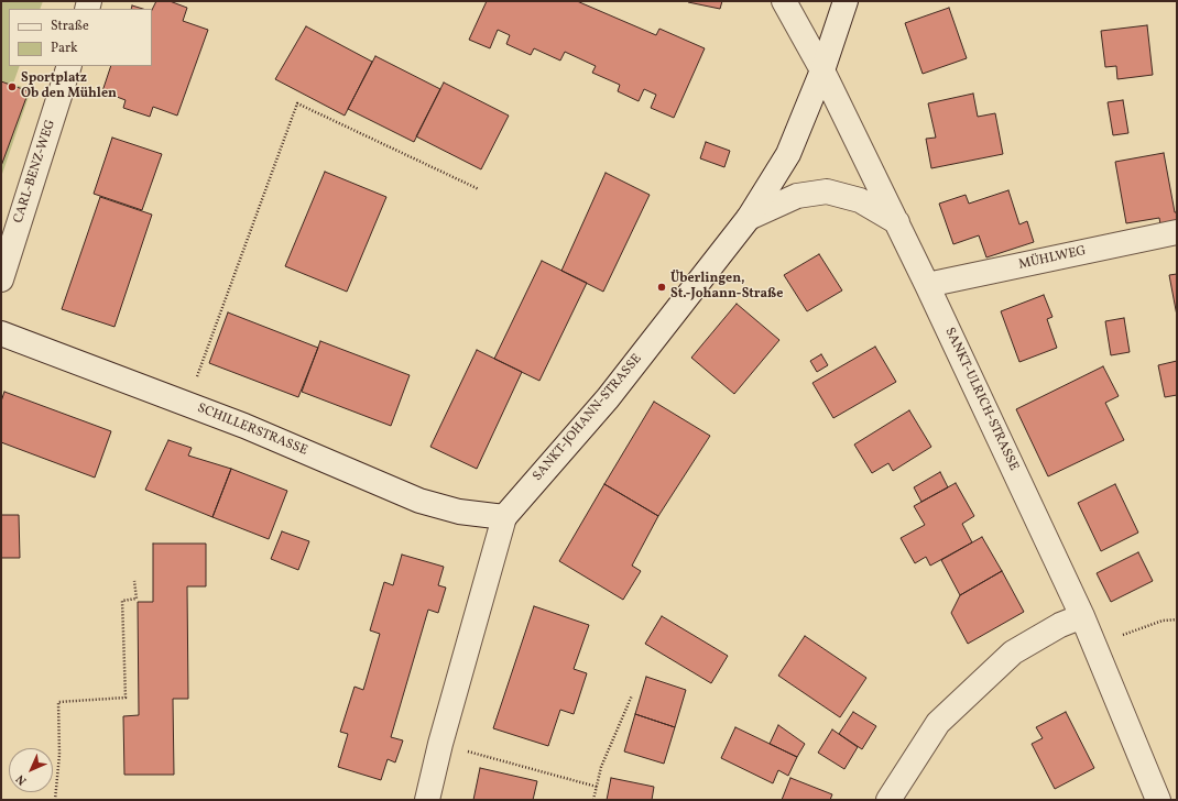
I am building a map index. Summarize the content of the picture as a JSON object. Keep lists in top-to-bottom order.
{
  "streets": {
    "street": [
      "CARL-BENZ-WEG",
      "MÜHLWEG",
      "SANKT-ULRICH-STRASSE",
      "SANKT-JOHANN-STRASSE",
      "SCHILLERSTRASSE"
    ]
  },
  "crossings": [
    ["MÜHLWEG", "SANKT-ULRICH-STRASSE"],
    ["SANKT-ULRICH-STRASSE", "SANKT-JOHANN-STRASSE"],
    ["SANKT-JOHANN-STRASSE", "SCHILLERSTRASSE"]
  ],
  "places": ["Sportplatz Ob den Mühlen", "Überlingen, St.-Johann-Straße"],
  "legend": ["Straße", "Park"],
  "north": "bottom left"
}
